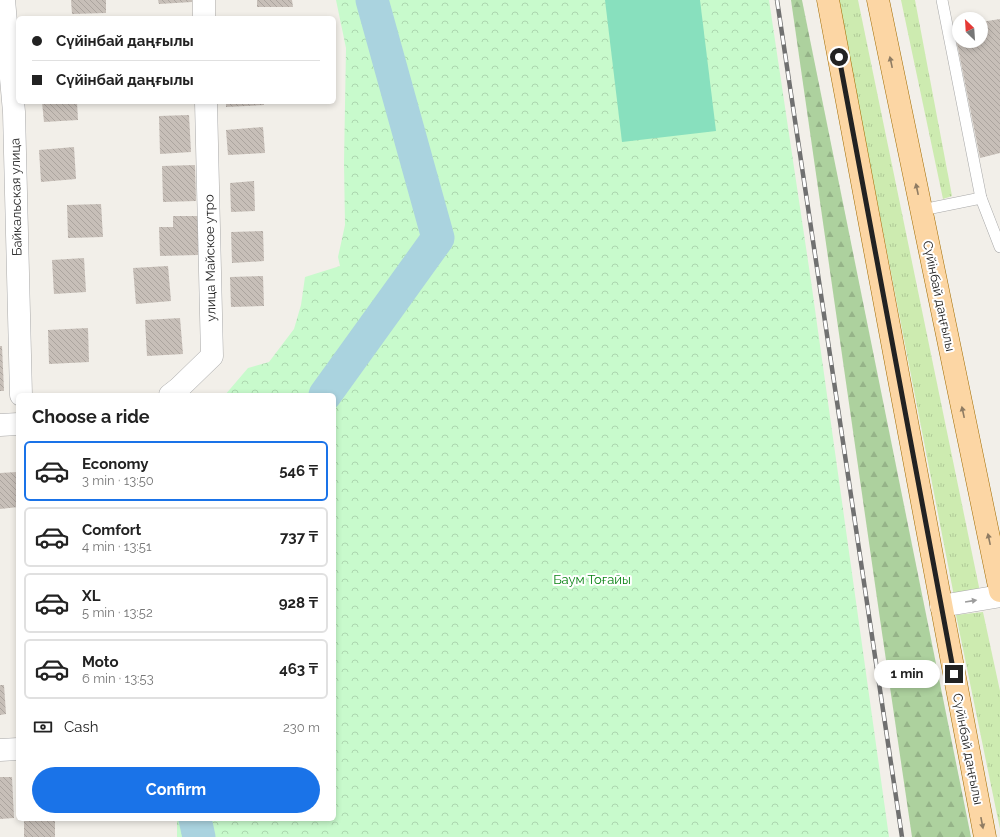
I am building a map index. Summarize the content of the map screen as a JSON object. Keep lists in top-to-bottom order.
{
  "streets": {
    "main road": ["Сүйінбай даңғылы"],
    "street": ["Байкальская улица", "улица Майское утро"]
  },
  "parks": ["Баум Тоғайы"],
  "north": "top left",
  "page": {
    "banner": ["Сүйінбай даңғылы", "Сүйінбай даңғылы"],
    "heading": "Choose a ride",
    "list": [
      {
        "name": "Economy",
        "note": "3 min · 13:50",
        "value": "546 ₸"
      },
      {
        "name": "Comfort",
        "note": "4 min · 13:51",
        "value": "737 ₸"
      },
      {
        "name": "XL",
        "note": "5 min · 13:52",
        "value": "928 ₸"
      },
      {
        "name": "Moto",
        "note": "6 min · 13:53",
        "value": "463 ₸"
      }
    ],
    "bubble": "1 min",
    "pay": ["Cash", "230 m"],
    "buttons": "Confirm"
  }
}
